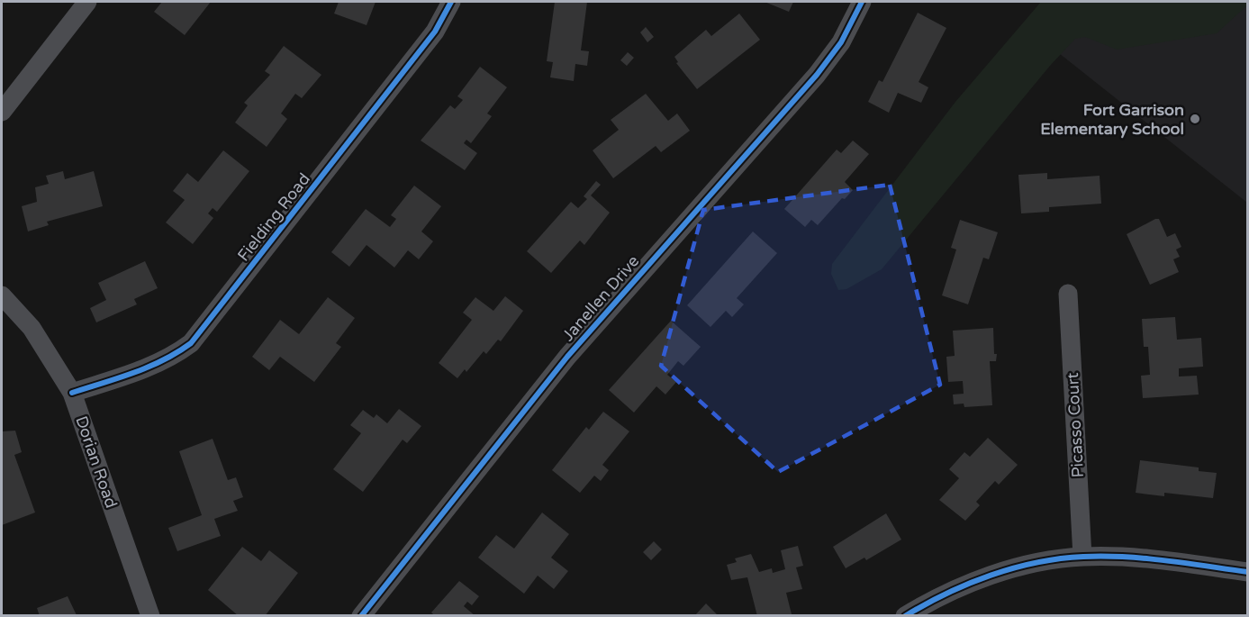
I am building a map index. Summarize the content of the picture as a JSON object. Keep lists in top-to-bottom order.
{
  "streets": {
    "street": [
      "Fielding Road",
      "Janellen Drive",
      "Picasso Court",
      "Dorian Road"
    ]
  },
  "crossings": [
    ["Fielding Road", "Dorian Road"]
  ],
  "places": ["Fort Garrison Elementary School"]
}
